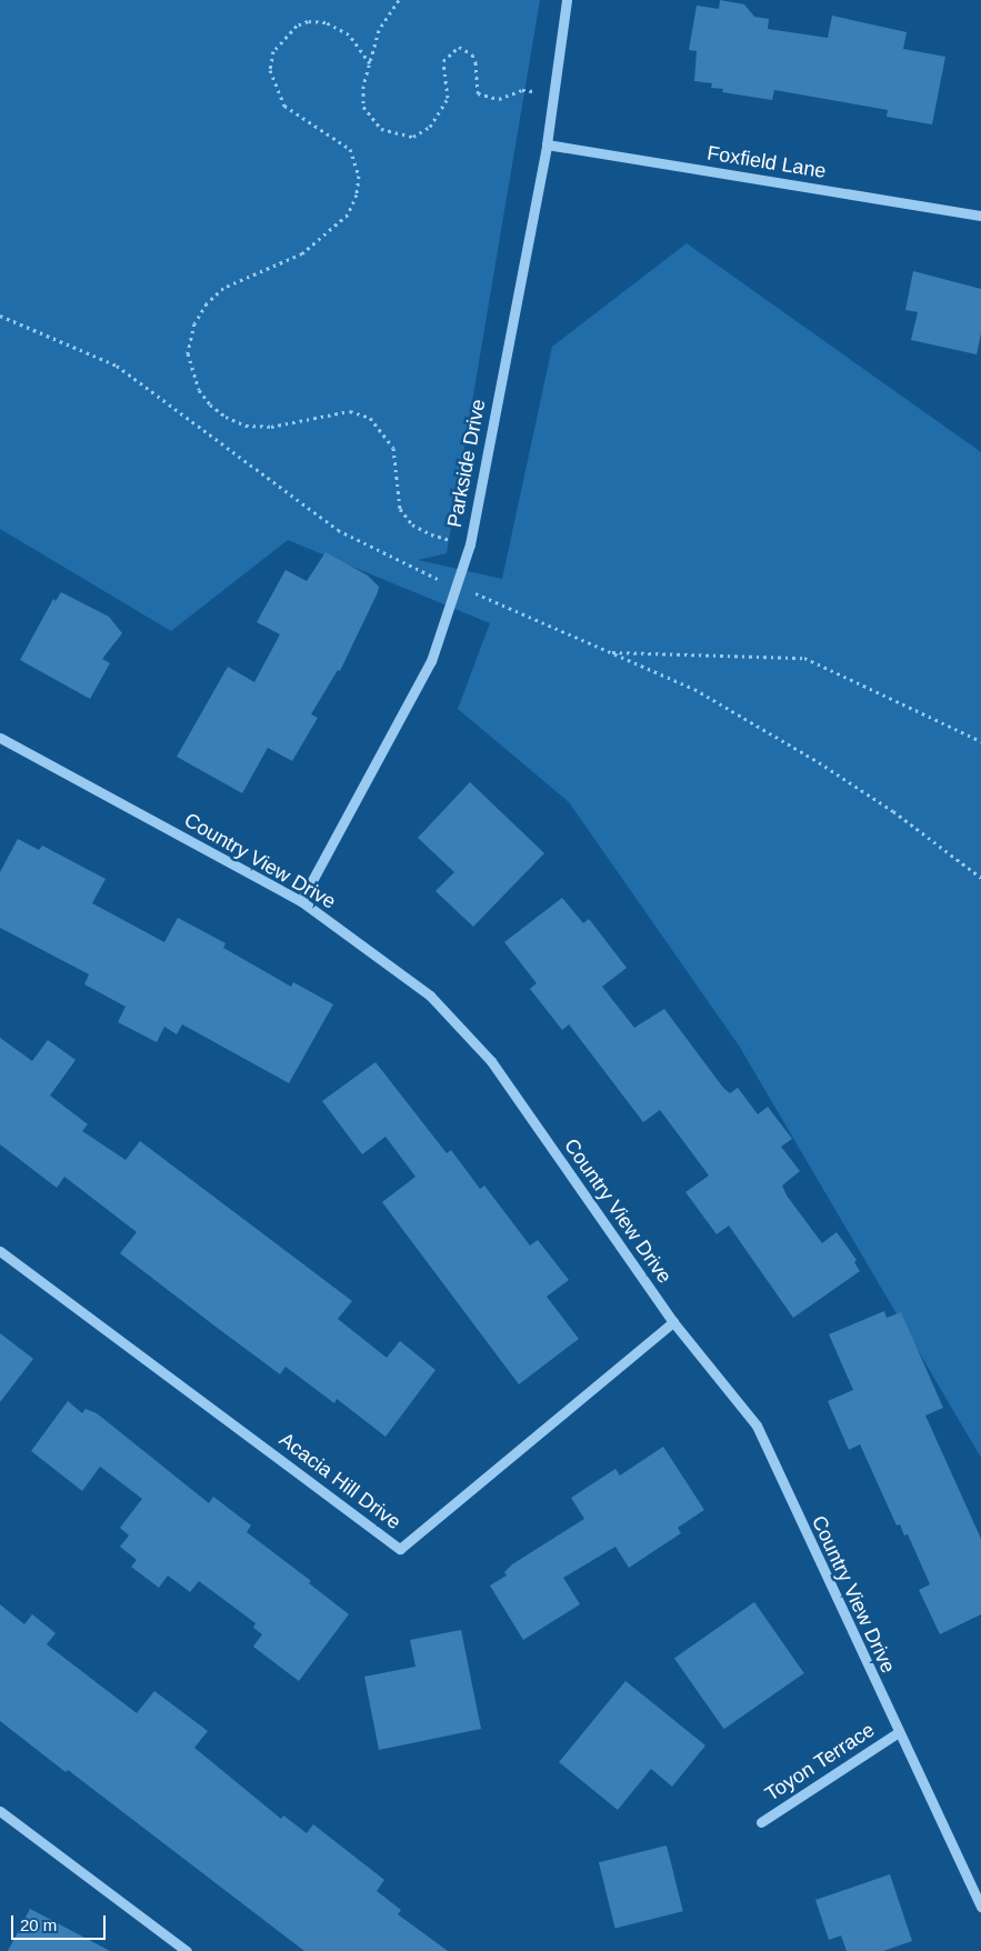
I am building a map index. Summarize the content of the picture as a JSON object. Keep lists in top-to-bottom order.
{
  "streets": {
    "street": [
      "Foxfield Lane",
      "Parkside Drive",
      "Country View Drive",
      "Acacia Hill Drive",
      "Toyon Terrace"
    ]
  },
  "crossings": [
    ["Foxfield Lane", "Parkside Drive"],
    ["Parkside Drive", "Country View Drive"],
    ["Country View Drive", "Acacia Hill Drive"],
    ["Country View Drive", "Toyon Terrace"]
  ],
  "scale_bar": "20 m"
}
